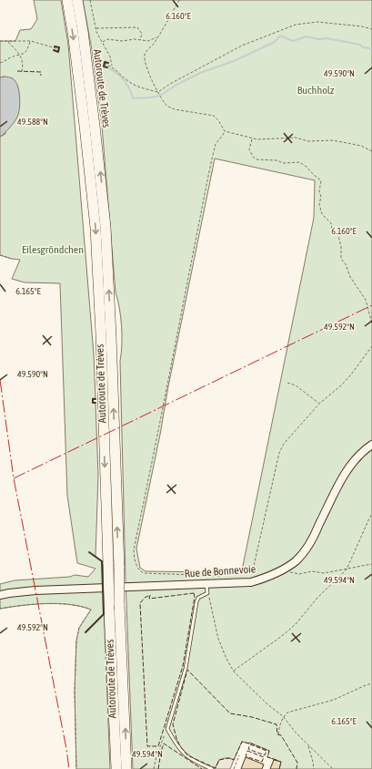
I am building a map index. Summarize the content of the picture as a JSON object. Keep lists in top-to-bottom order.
{
  "streets": {
    "highway": ["Autoroute de Trèves"],
    "main road": ["Rue de Bonnevoie"]
  },
  "parks": ["Buchholz", "Eilesgröndchen"],
  "coordinates": [
    "6.160°E",
    "49.590°N",
    "49.588°N",
    "6.165°E",
    "49.592°N",
    "49.594°N"
  ]
}
